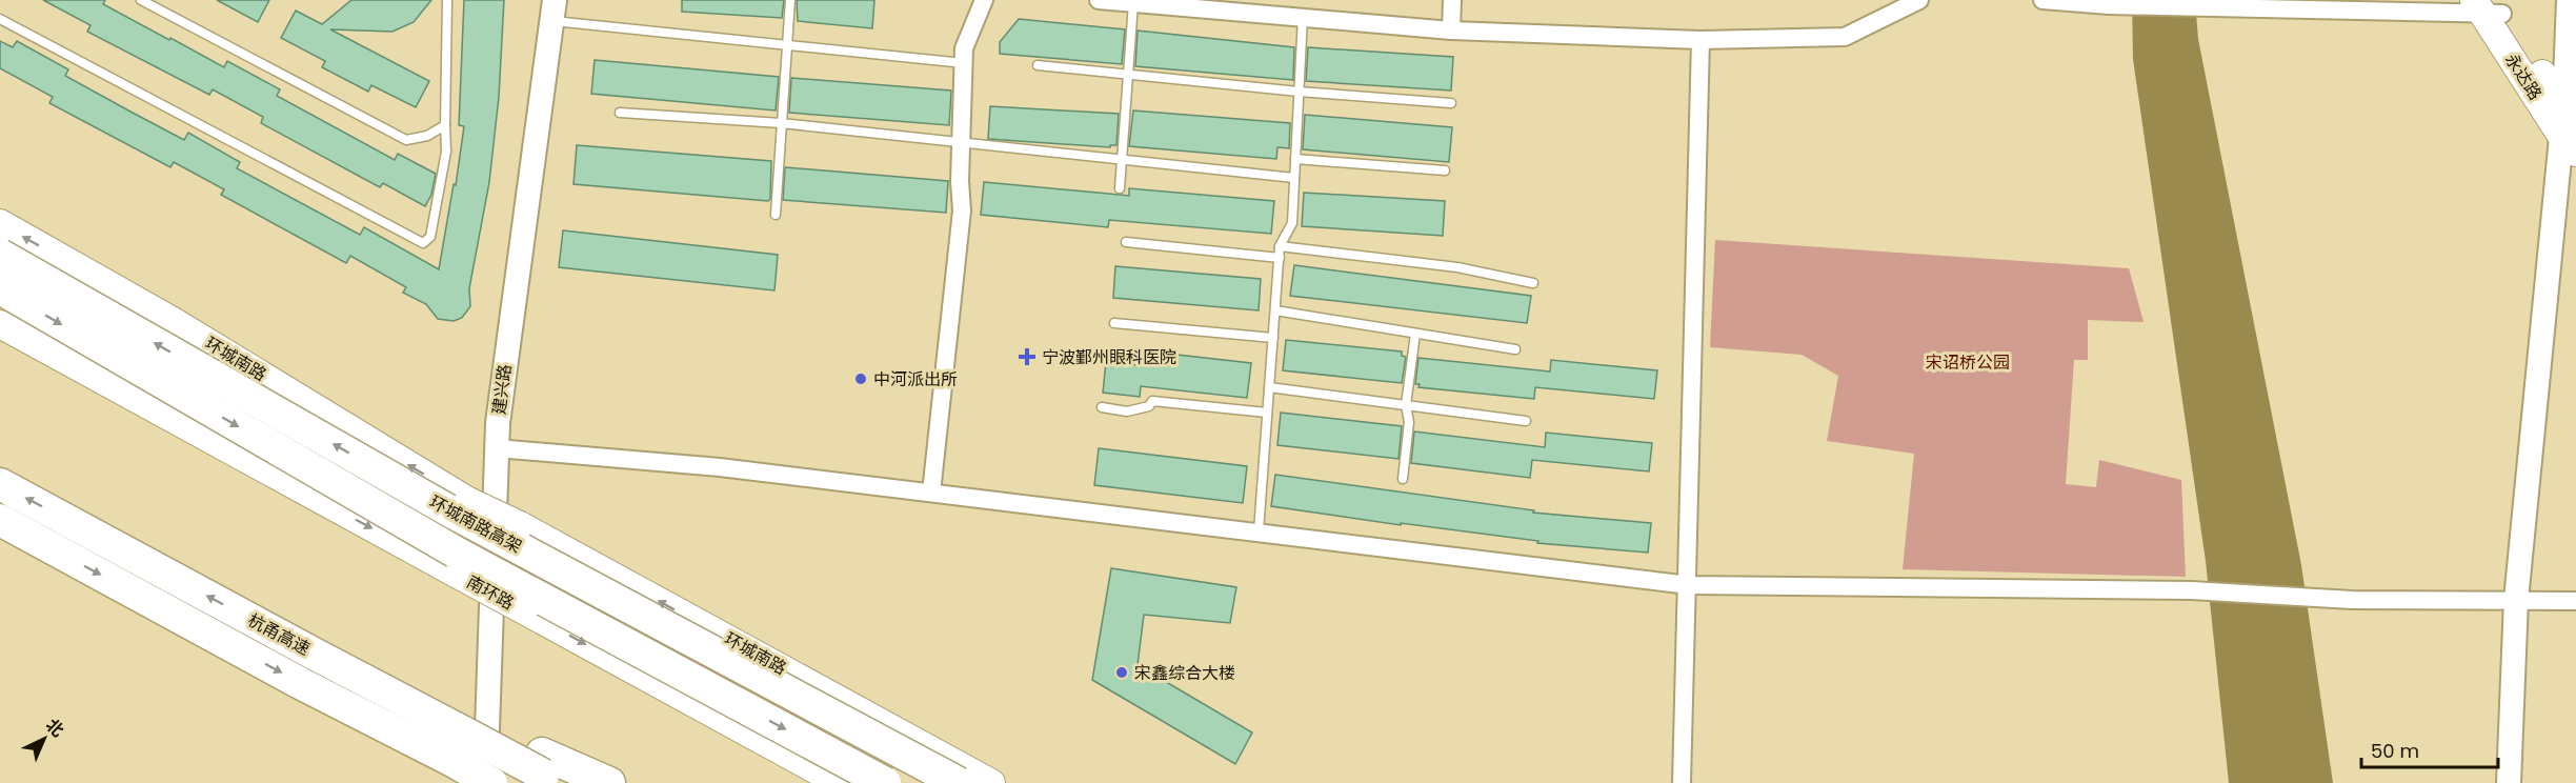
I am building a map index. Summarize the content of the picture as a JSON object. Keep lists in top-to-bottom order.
{
  "streets": {
    "highway": ["环城南路高架", "杭甬高速"],
    "main road": ["永达路", "环城南路", "南环路"],
    "street": ["建兴路"]
  },
  "one_way": ["环城南路", "南环路"],
  "parks": ["宋诏桥公园"],
  "places": {
    "health": ["宁波鄞州眼科医院"],
    "other": ["中河派出所", "宋鑫综合大楼"]
  },
  "scale_bar": "50 m",
  "north": "top right"
}
